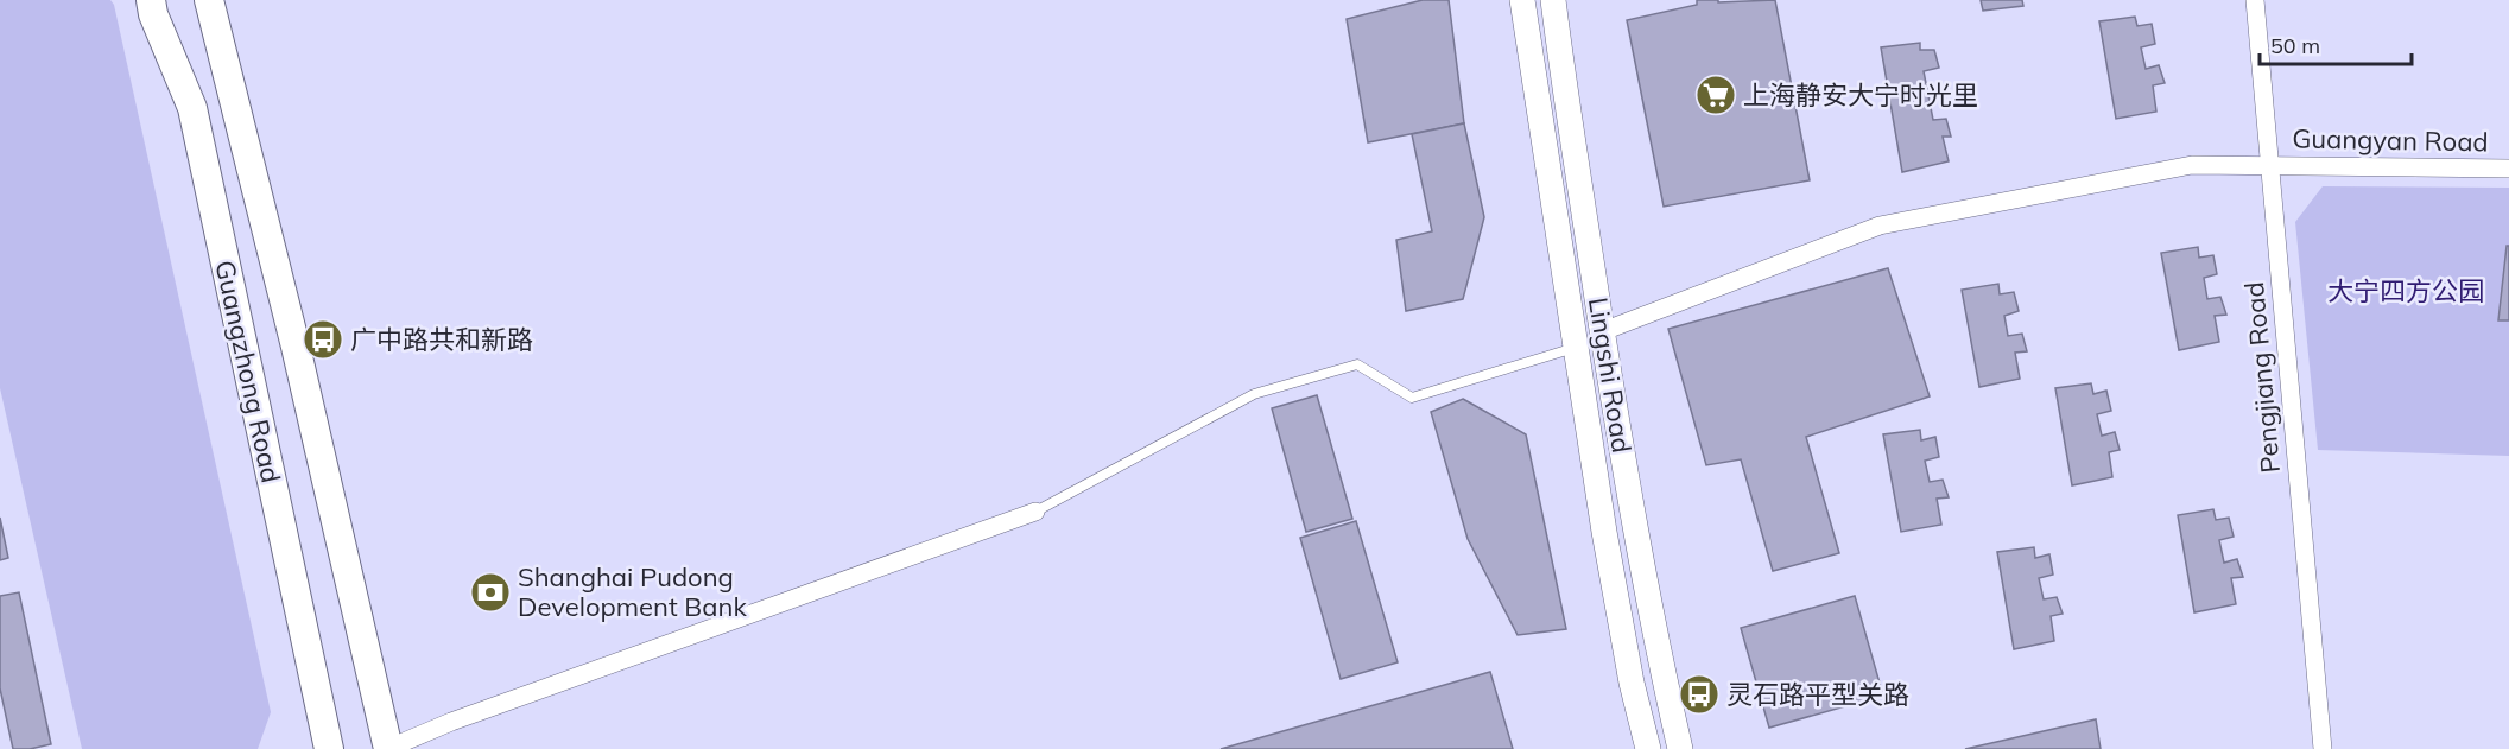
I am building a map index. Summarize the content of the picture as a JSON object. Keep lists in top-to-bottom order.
{
  "streets": {
    "main road": ["Guangzhong Road", "Lingshi Road"],
    "street": ["Guangyan Road", "Pengjiang Road"]
  },
  "crossings": [
    ["Guangyan Road", "Lingshi Road"],
    ["Guangyan Road", "Pengjiang Road"]
  ],
  "parks": ["大宁四方公园"],
  "places": {
    "supermarket": ["上海静安大宁时光里"],
    "bus stop": ["广中路共和新路", "灵石路平型关路"],
    "bank": ["Shanghai Pudong Development Bank"]
  },
  "scale_bar": "50 m"
}
